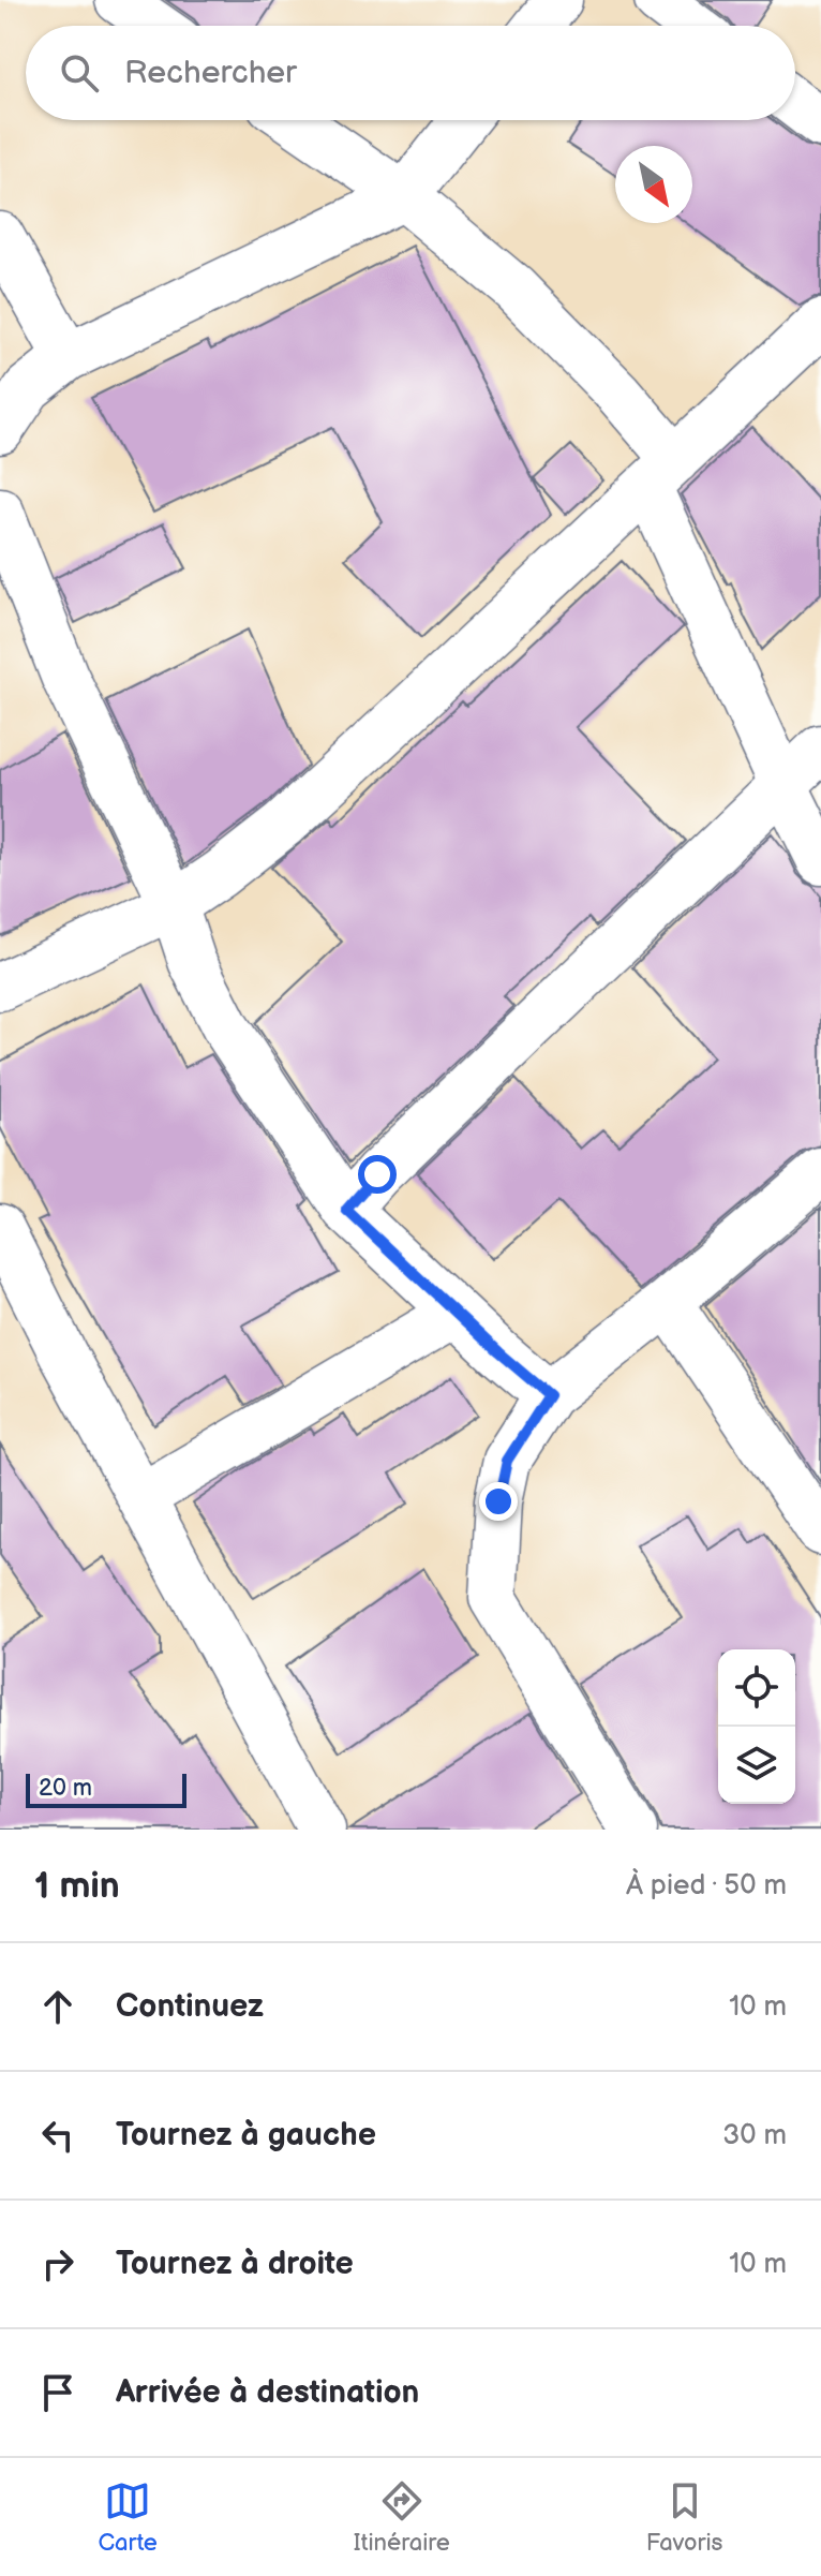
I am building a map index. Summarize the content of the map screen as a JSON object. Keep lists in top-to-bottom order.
{
  "scale_bar": "20 m",
  "north": "bottom right",
  "page": {
    "search": "Rechercher",
    "scale": "20 m",
    "heading": ["1 min", "À pied · 50 m"],
    "list": [
      ["Continuez", "10 m"],
      ["Tournez à gauche", "30 m"],
      ["Tournez à droite", "10 m"],
      "Arrivée à destination"
    ],
    "nav": ["Carte", "Itinéraire", "Favoris"]
  }
}
